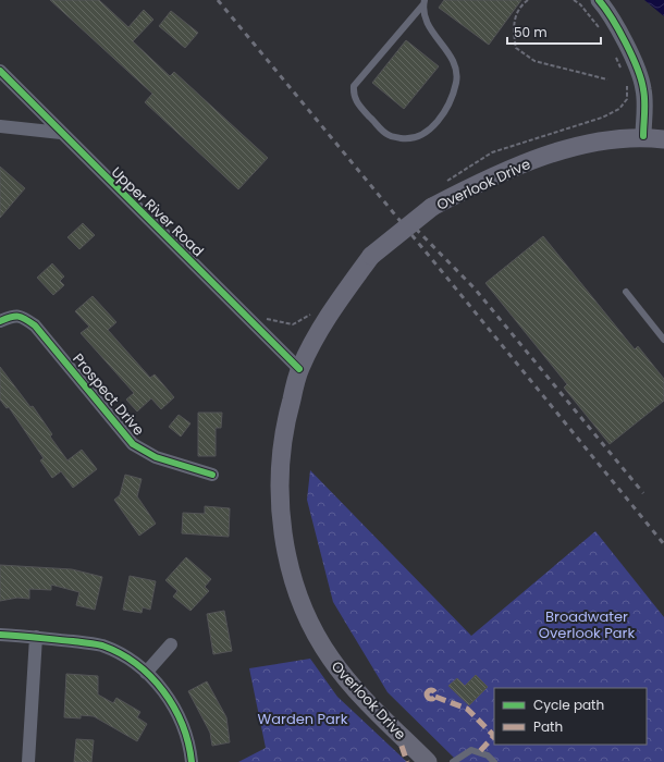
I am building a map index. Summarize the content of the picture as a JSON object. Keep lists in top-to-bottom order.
{
  "streets": {
    "main road": ["Overlook Drive"],
    "street": ["Upper River Road", "Prospect Drive"]
  },
  "crossings": [
    ["Overlook Drive", "Upper River Road"]
  ],
  "parks": ["Broadwater Overlook Park", "Warden Park"],
  "legend": ["Cycle path", "Path"],
  "scale_bar": "50 m"
}
